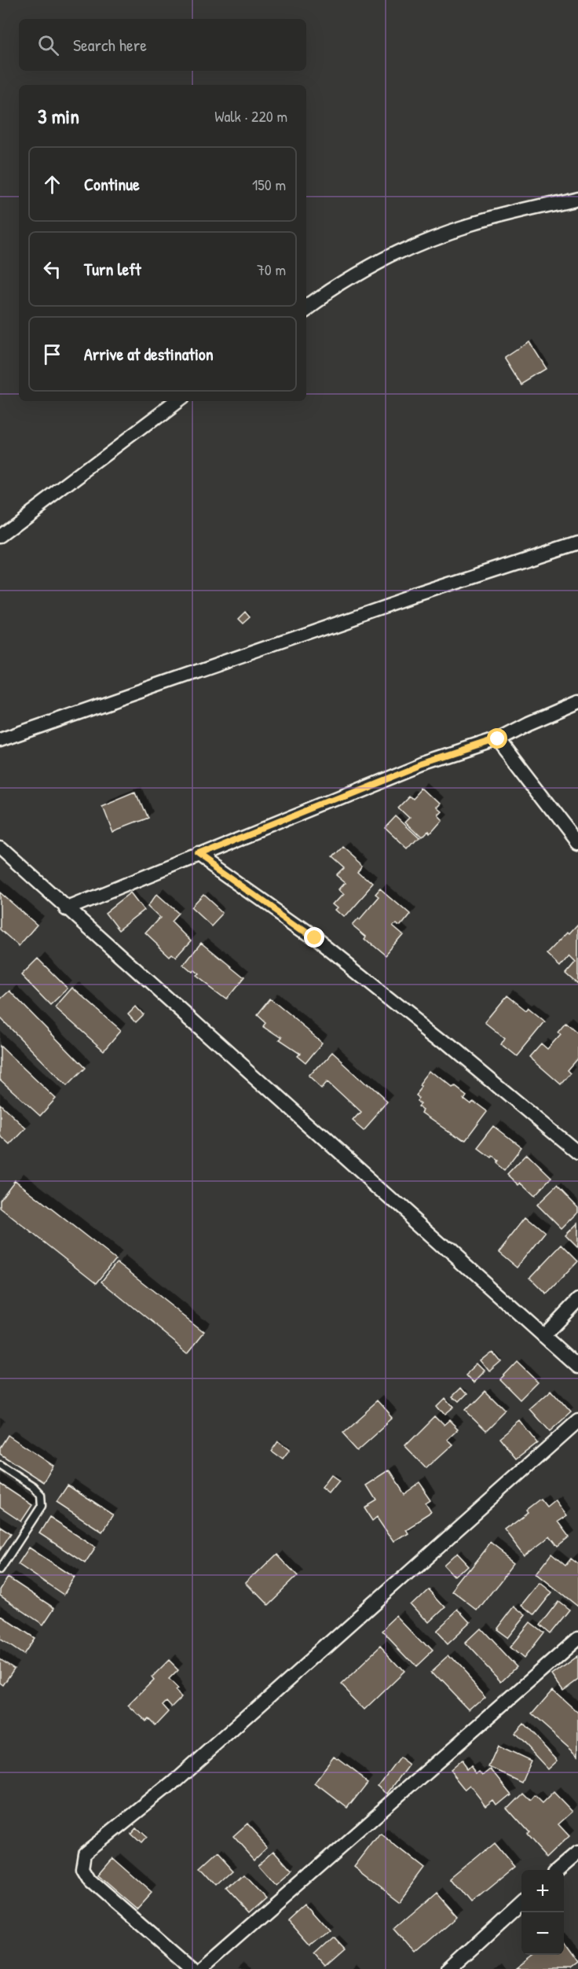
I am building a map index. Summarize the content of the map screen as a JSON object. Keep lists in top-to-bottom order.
{
  "page": {
    "search": "Search here",
    "heading": ["3 min", "Walk · 220 m"],
    "list": [
      ["Continue", "150 m"],
      ["Turn left", "70 m"],
      "Arrive at destination"
    ],
    "map_buttons": ["+", "−"]
  }
}
